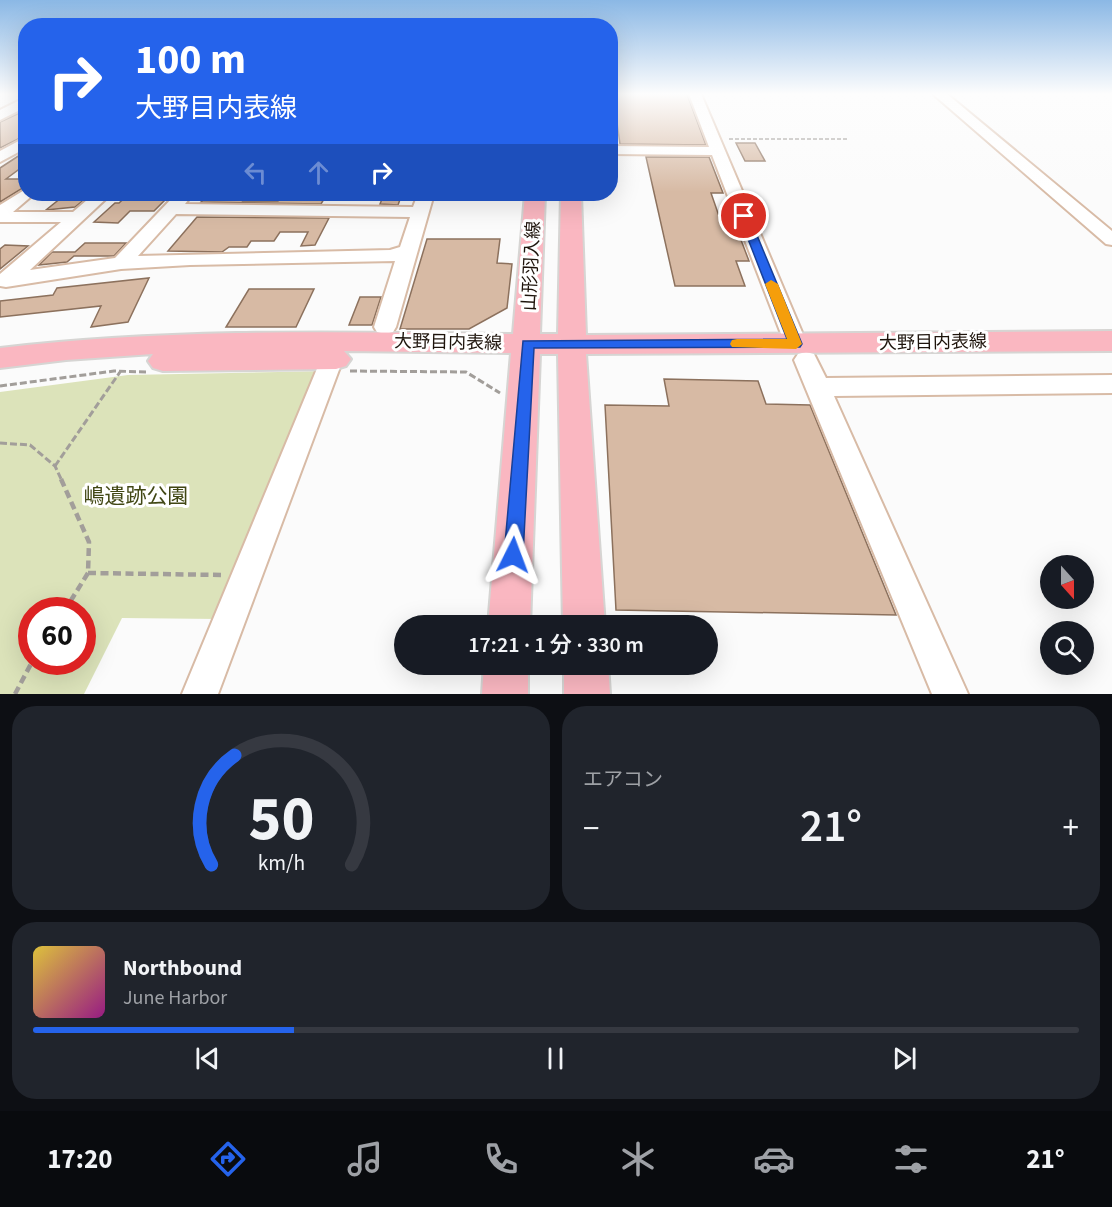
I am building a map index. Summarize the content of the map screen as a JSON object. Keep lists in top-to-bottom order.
{
  "streets": {
    "main road": ["山形羽入線", "大野目内表線"]
  },
  "crossings": [
    ["山形羽入線", "大野目内表線"]
  ],
  "parks": ["嶋遺跡公園"],
  "north": "bottom",
  "page": {
    "turn": ["100 m", "大野目内表線"],
    "limit": "60",
    "trip": "17:21 · 1 分 · 330 m",
    "tile": "エアコン",
    "heat": ["−", "21°", "+"],
    "song": ["Northbound", "June Harbor"],
    "tabs": ["17:20", "21°"],
    "gauge": ["50", "km/h"]
  }
}
